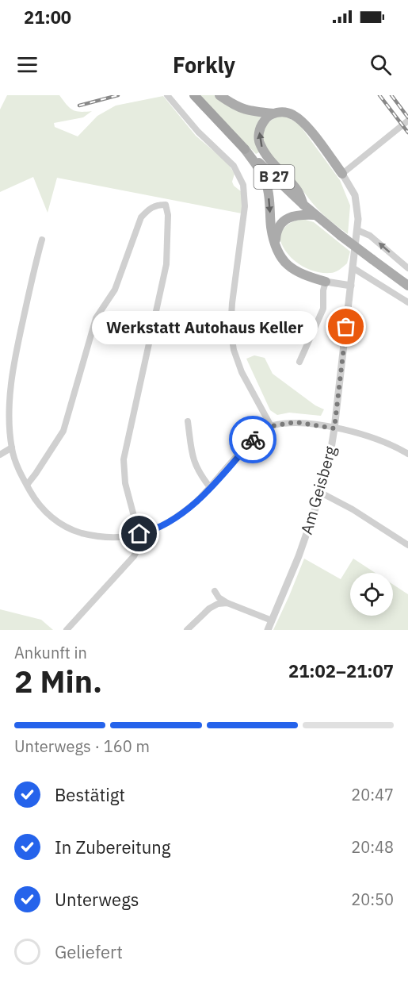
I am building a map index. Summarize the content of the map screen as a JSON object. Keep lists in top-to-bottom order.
{
  "streets": {
    "highway": ["B 27"],
    "street": ["Am Geisberg"]
  },
  "places": ["Werkstatt Autohaus Keller"],
  "page": {
    "status": "21:00",
    "header": "Forkly",
    "bubble": "Werkstatt Autohaus Keller",
    "heading": ["2 Min.", "Ankunft in", "21:02–21:07"],
    "bar": "Unterwegs · 160 m",
    "list": [
      ["Bestätigt", "20:47"],
      ["In Zubereitung", "20:48"],
      ["Unterwegs", "20:50"],
      "Geliefert"
    ]
  }
}
